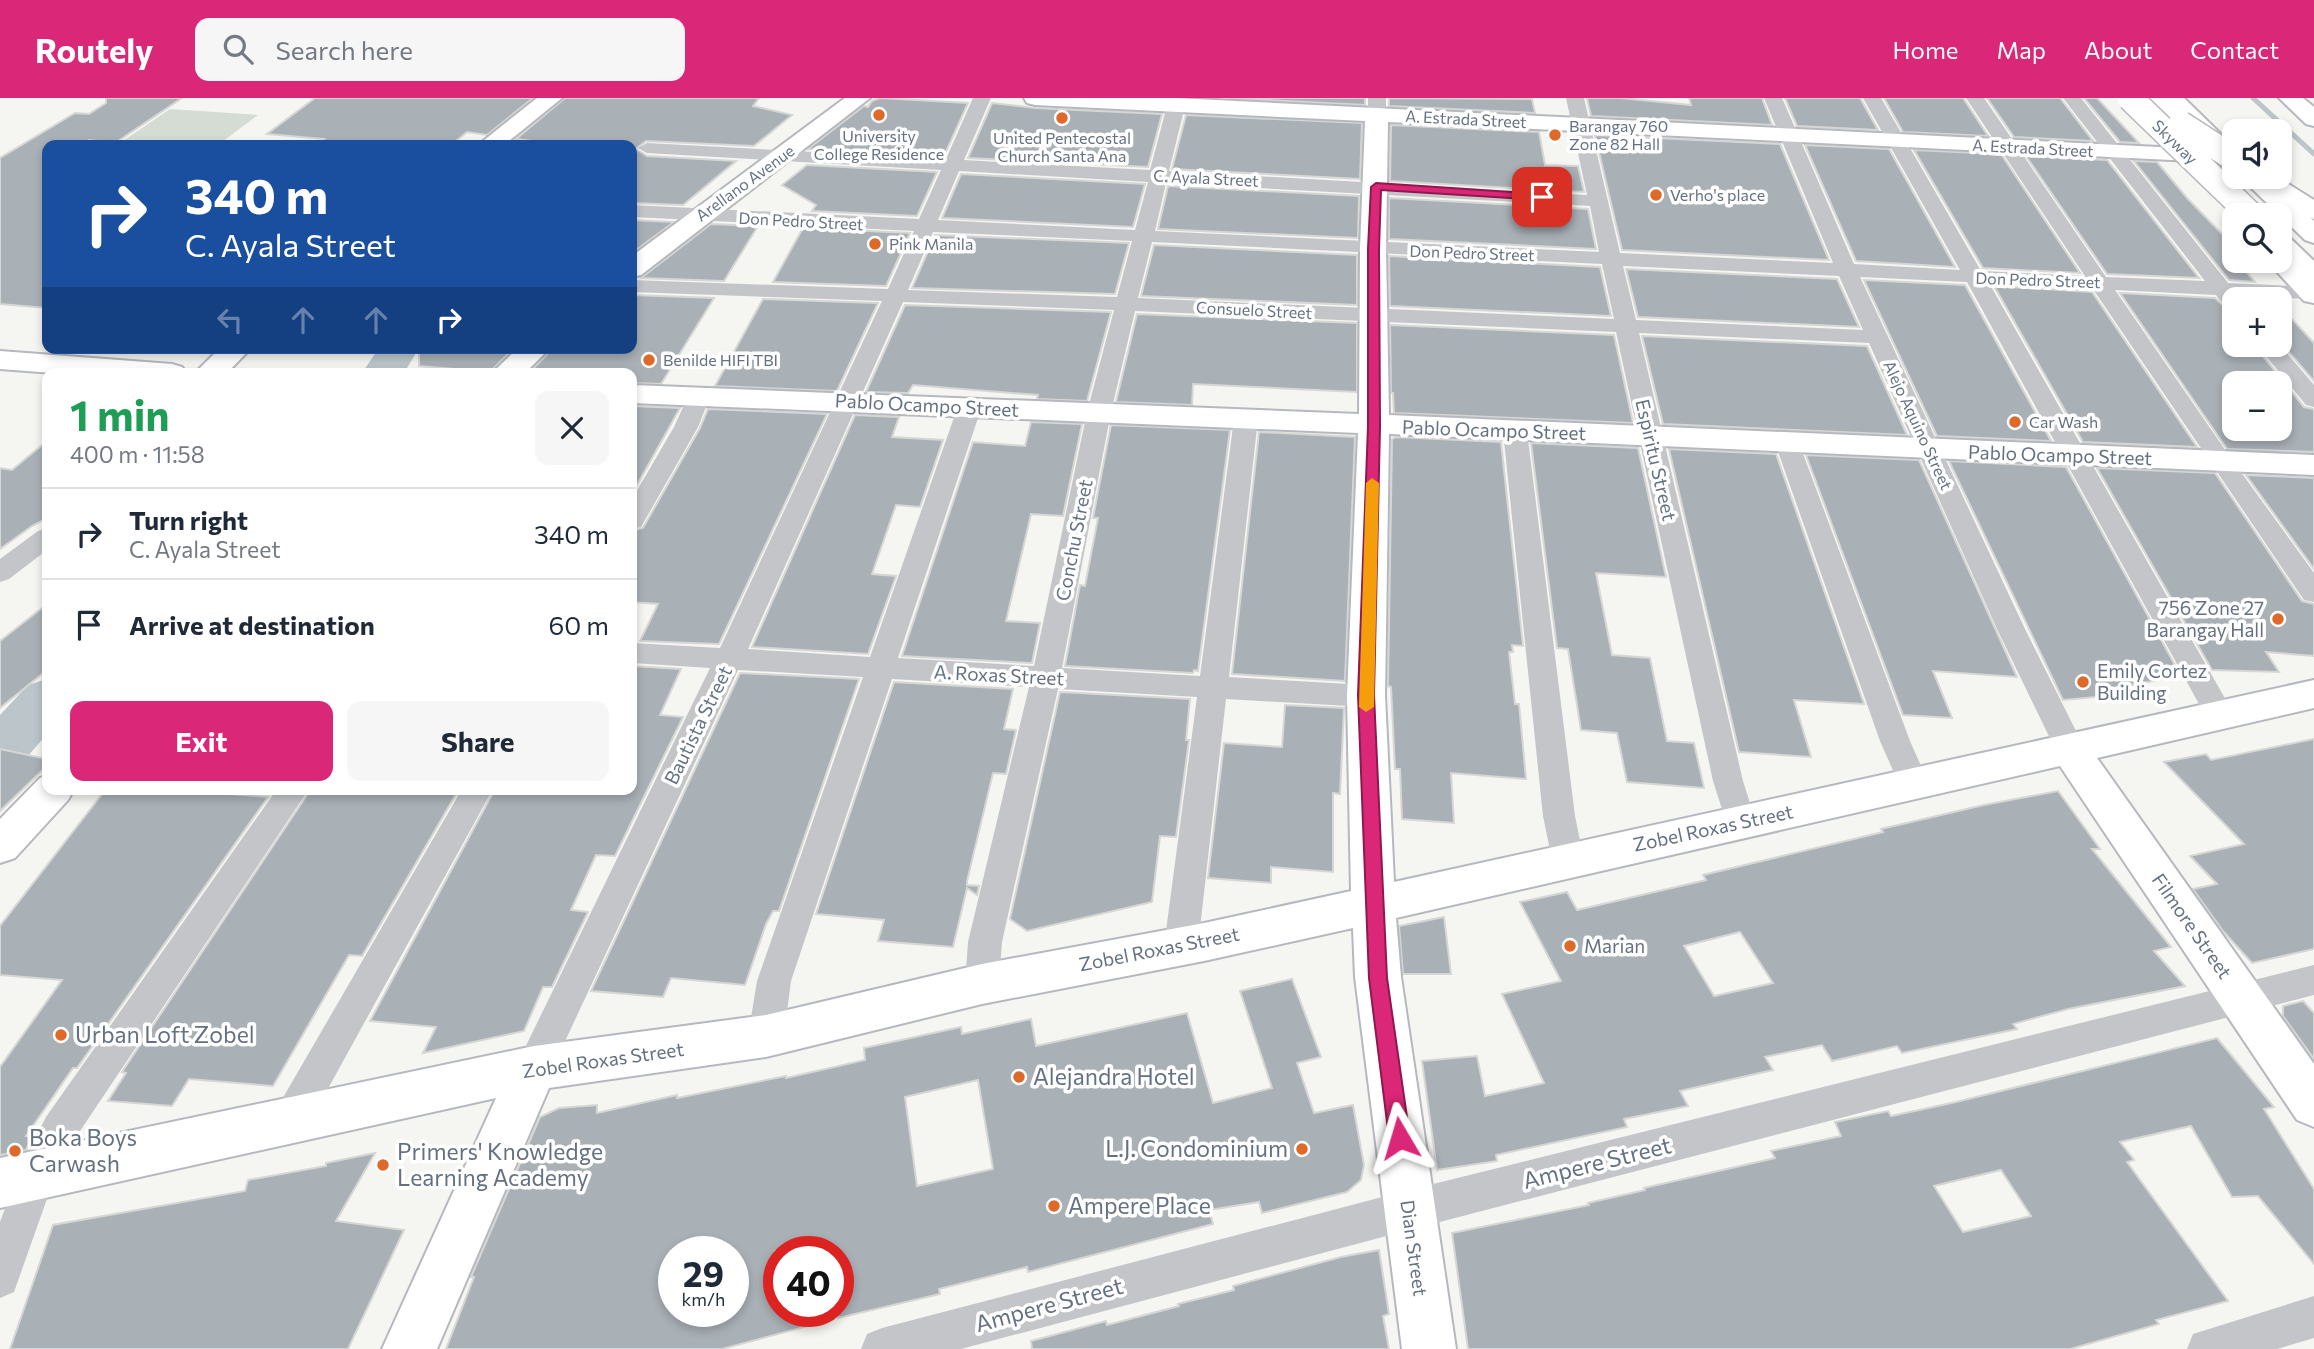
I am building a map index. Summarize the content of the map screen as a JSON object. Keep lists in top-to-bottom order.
{
  "streets": {
    "main road": [
      "A. Estrada Street",
      "Skyway",
      "Arellano Avenue",
      "Pablo Ocampo Street",
      "Bautista Street",
      "Zobel Roxas Street",
      "Filmore Street",
      "Dian Street"
    ],
    "street": [
      "C. Ayala Street",
      "Don Pedro Street",
      "Consuelo Street",
      "Alejo Aquino Street",
      "Espiritu Street",
      "Conchu Street",
      "A. Roxas Street",
      "Ampere Street"
    ]
  },
  "crossings": [
    ["A. Estrada Street", "Alejo Aquino Street"],
    ["A. Estrada Street", "Espiritu Street"],
    ["A. Estrada Street", "Conchu Street"],
    ["A. Estrada Street", "Dian Street"],
    ["C. Ayala Street", "Arellano Avenue"],
    ["C. Ayala Street", "Espiritu Street"],
    ["C. Ayala Street", "Conchu Street"],
    ["C. Ayala Street", "Bautista Street"],
    ["C. Ayala Street", "Dian Street"],
    ["Arellano Avenue", "Don Pedro Street"],
    ["Don Pedro Street", "Alejo Aquino Street"],
    ["Don Pedro Street", "Espiritu Street"],
    ["Don Pedro Street", "Conchu Street"],
    ["Don Pedro Street", "Bautista Street"],
    ["Don Pedro Street", "Dian Street"],
    ["Consuelo Street", "Alejo Aquino Street"],
    ["Consuelo Street", "Espiritu Street"],
    ["Consuelo Street", "Conchu Street"],
    ["Consuelo Street", "Bautista Street"],
    ["Consuelo Street", "Dian Street"],
    ["Pablo Ocampo Street", "Alejo Aquino Street"],
    ["Pablo Ocampo Street", "Espiritu Street"],
    ["Pablo Ocampo Street", "Conchu Street"],
    ["Pablo Ocampo Street", "Bautista Street"],
    ["Pablo Ocampo Street", "Dian Street"],
    ["Alejo Aquino Street", "Zobel Roxas Street"],
    ["Alejo Aquino Street", "Filmore Street"],
    ["Espiritu Street", "Zobel Roxas Street"],
    ["Conchu Street", "A. Roxas Street"],
    ["Conchu Street", "Zobel Roxas Street"],
    ["A. Roxas Street", "Bautista Street"],
    ["A. Roxas Street", "Dian Street"],
    ["Bautista Street", "Zobel Roxas Street"],
    ["Zobel Roxas Street", "Filmore Street"],
    ["Zobel Roxas Street", "Dian Street"],
    ["Filmore Street", "Ampere Street"],
    ["Ampere Street", "Dian Street"]
  ],
  "places": [
    "University College Residence",
    "United Pentecostal Church Santa Ana",
    "Barangay 760 Zone 82 Hall",
    "Verho's place",
    "Pink Manila",
    "Benilde HIFI TBI",
    "Car Wash",
    "756 Zone 27 Barangay Hall",
    "Emily Cortez Building",
    "Marian",
    "Urban Loft Zobel",
    "Alejandra Hotel",
    "L.J. Condominium",
    "Boka Boys Carwash",
    "Primers' Knowledge Learning Academy",
    "Ampere Place"
  ],
  "page": {
    "header": "Routely",
    "search": "Search here",
    "nav": [
      "Home",
      "Map",
      "About",
      "Contact"
    ],
    "map_buttons": ["+", "−"],
    "turn": ["340 m", "C. Ayala Street"],
    "heading": ["1 min", "400 m · 11:58"],
    "list": [
      {
        "name": "Turn right",
        "note": "C. Ayala Street",
        "value": "340 m"
      },
      {
        "name": "Arrive at destination",
        "value": "60 m"
      }
    ],
    "buttons": ["Exit", "Share"],
    "speed": "29 km/h",
    "limit": "40"
  }
}
